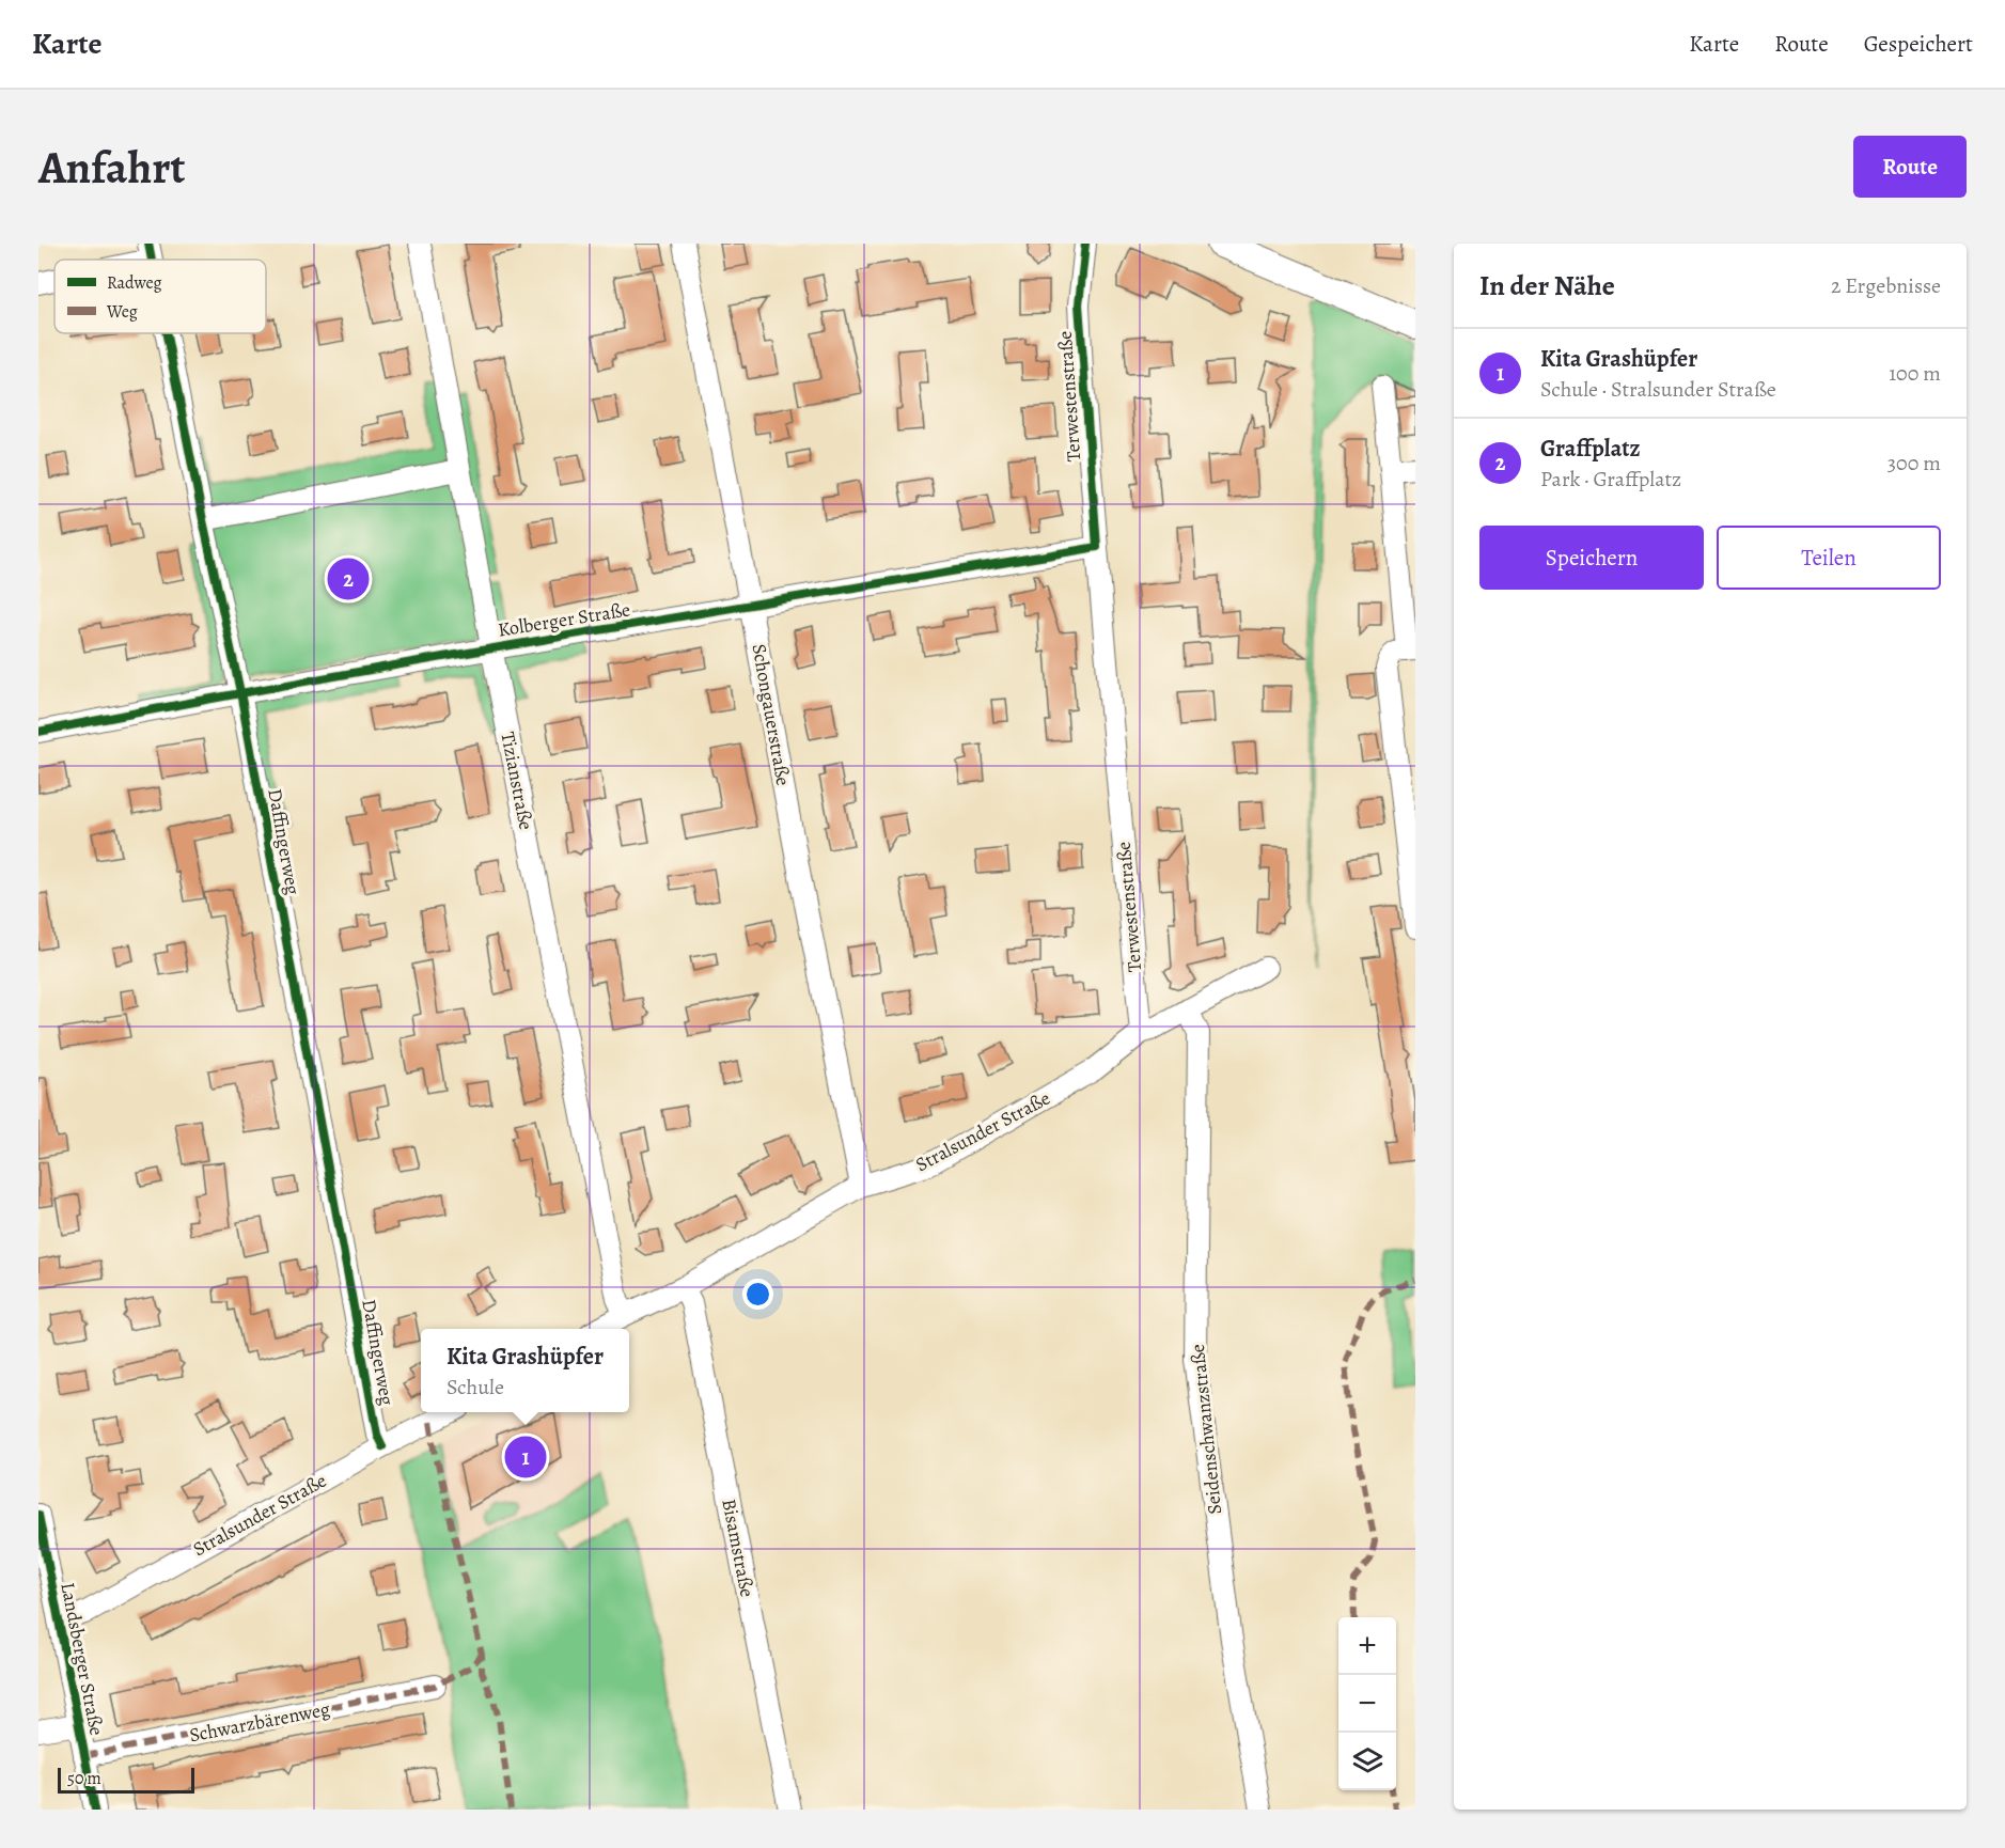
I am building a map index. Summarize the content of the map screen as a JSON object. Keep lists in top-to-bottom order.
{
  "streets": {
    "street": [
      "Terwestenstraße",
      "Kolberger Straße",
      "Schongauerstraße",
      "Tizianstraße",
      "Daffingerweg",
      "Stralsunder Straße",
      "Seidenschwanzstraße",
      "Bisamstraße",
      "Landsberger Straße",
      "Schwarzbärenweg"
    ]
  },
  "crossings": [
    ["Terwestenstraße", "Kolberger Straße"],
    ["Terwestenstraße", "Stralsunder Straße"],
    ["Kolberger Straße", "Schongauerstraße"],
    ["Kolberger Straße", "Tizianstraße"],
    ["Kolberger Straße", "Daffingerweg"],
    ["Schongauerstraße", "Stralsunder Straße"],
    ["Tizianstraße", "Stralsunder Straße"],
    ["Daffingerweg", "Stralsunder Straße"],
    ["Stralsunder Straße", "Seidenschwanzstraße"],
    ["Stralsunder Straße", "Bisamstraße"],
    ["Stralsunder Straße", "Landsberger Straße"],
    ["Landsberger Straße", "Schwarzbärenweg"]
  ],
  "legend": ["Radweg", "Weg"],
  "scale_bar": "50 m",
  "page": {
    "header": "Karte",
    "nav": ["Karte", "Route", "Gespeichert"],
    "buttons": [
      "Route",
      ["Speichern", "Teilen"]
    ],
    "title": "Anfahrt",
    "heading": ["In der Nähe", "2 Ergebnisse"],
    "list": [
      {
        "mark": "1",
        "name": "Kita Grashüpfer",
        "note": "Schule · Stralsunder Straße",
        "value": "100 m"
      },
      {
        "mark": "2",
        "name": "Graffplatz",
        "note": "Park · Graffplatz",
        "value": "300 m"
      }
    ],
    "pins": ["2", "1"],
    "popup": ["Kita Grashüpfer", "Schule"],
    "map_buttons": ["+", "−"],
    "scale": "50 m"
  }
}
